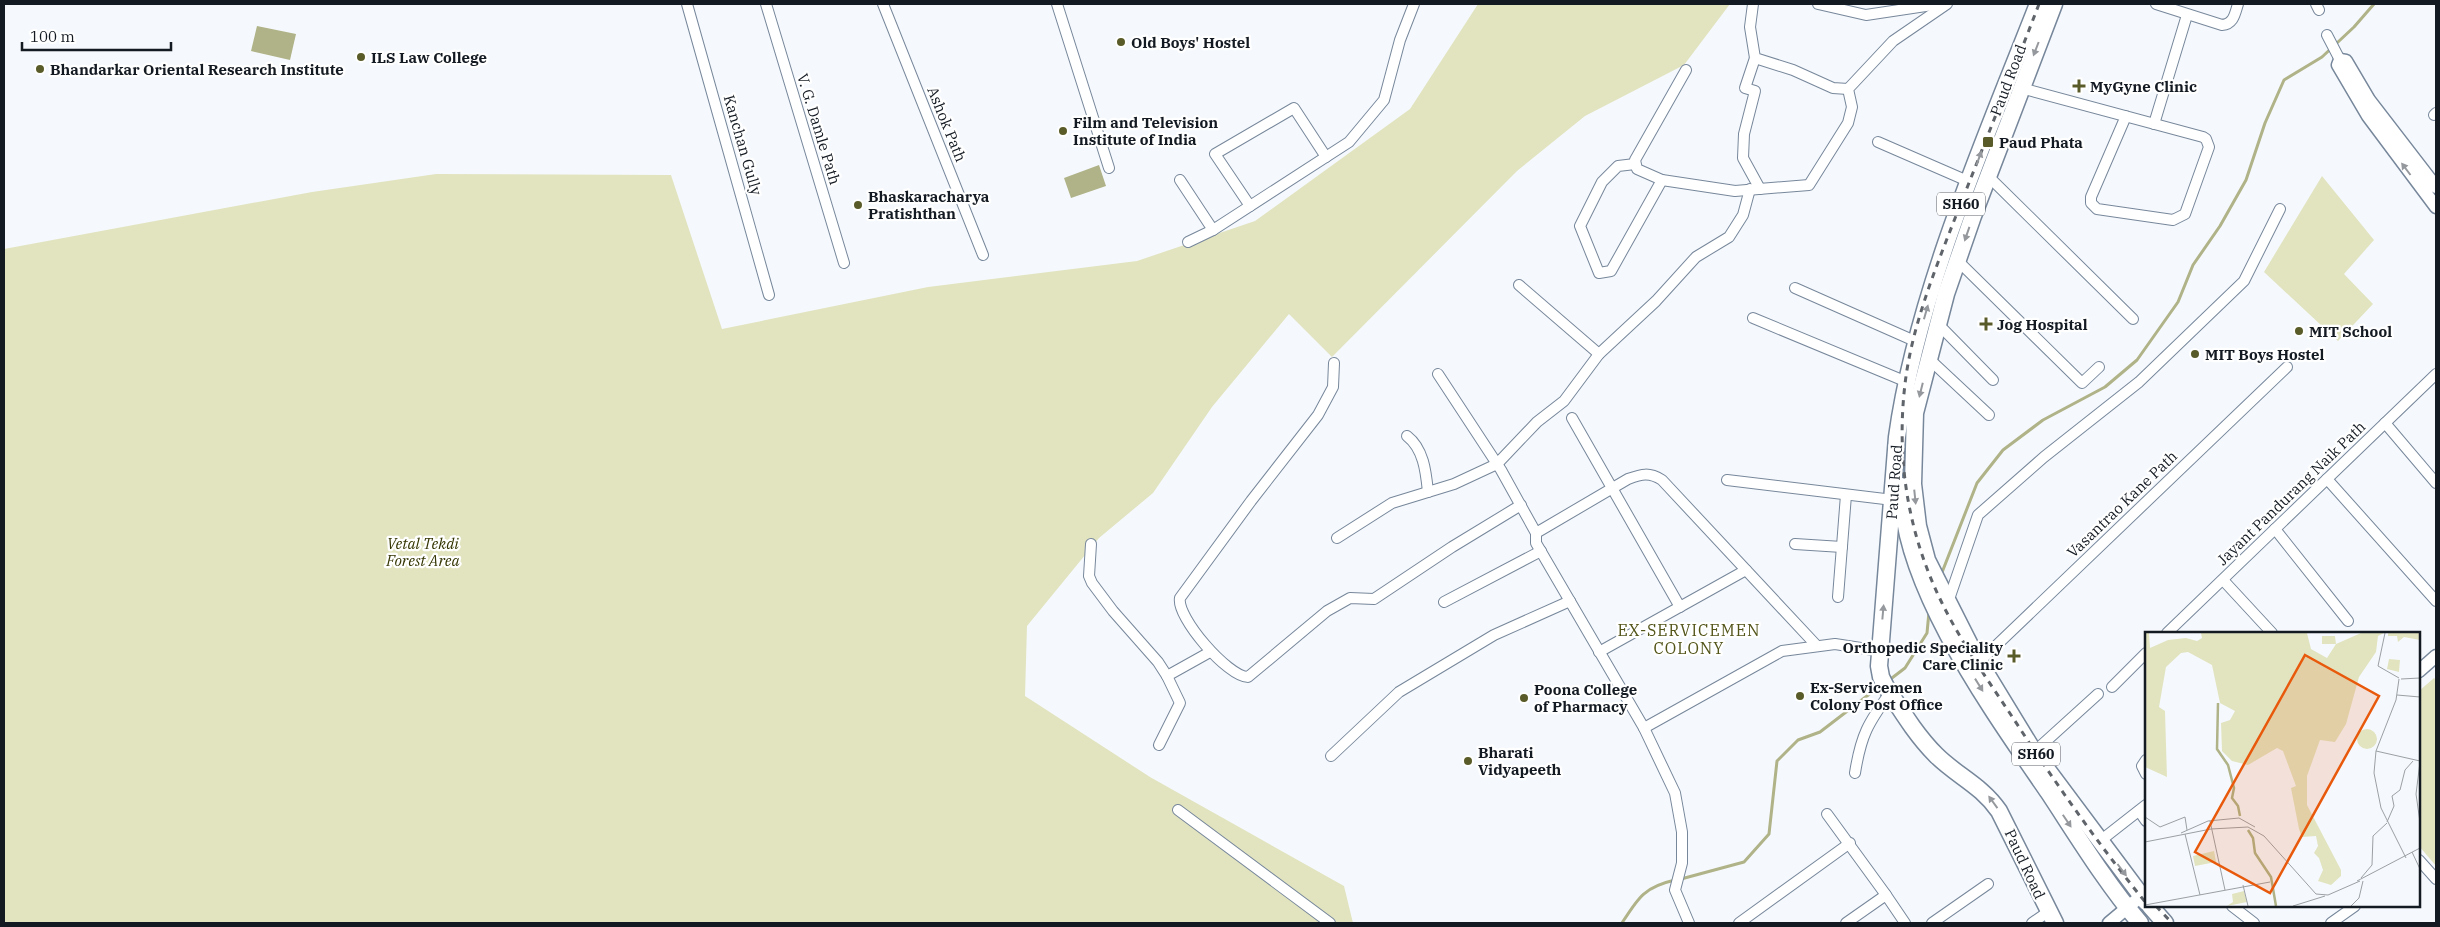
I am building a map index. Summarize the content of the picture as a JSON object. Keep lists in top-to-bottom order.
{
  "streets": {
    "main road": ["Paud Road", "SH60"],
    "street": [
      "Ashok Path",
      "V. G. Damle Path",
      "Kanchan Gully",
      "Jayant Pandurang Naik Path",
      "Vasantrao Kane Path"
    ]
  },
  "crossings": [
    ["Paud Road", "Vasantrao Kane Path"]
  ],
  "districts": ["EX-SERVICEMEN COLONY"],
  "parks": ["Vetal Tekdi Forest Area"],
  "places": {
    "other": [
      "Old Boys' Hostel",
      "ILS Law College",
      "Bhandarkar Oriental Research Institute",
      "Film and Television Institute of India",
      "Bhaskaracharya Pratishthan",
      "MIT School",
      "MIT Boys Hostel",
      "Ex-Servicemen Colony Post Office",
      "Poona College of Pharmacy",
      "Bharati Vidyapeeth"
    ],
    "health": ["MyGyne Clinic", "Jog Hospital", "Orthopedic Speciality Care Clinic"],
    "transit": ["Paud Phata"]
  },
  "scale_bar": "100 m"
}
